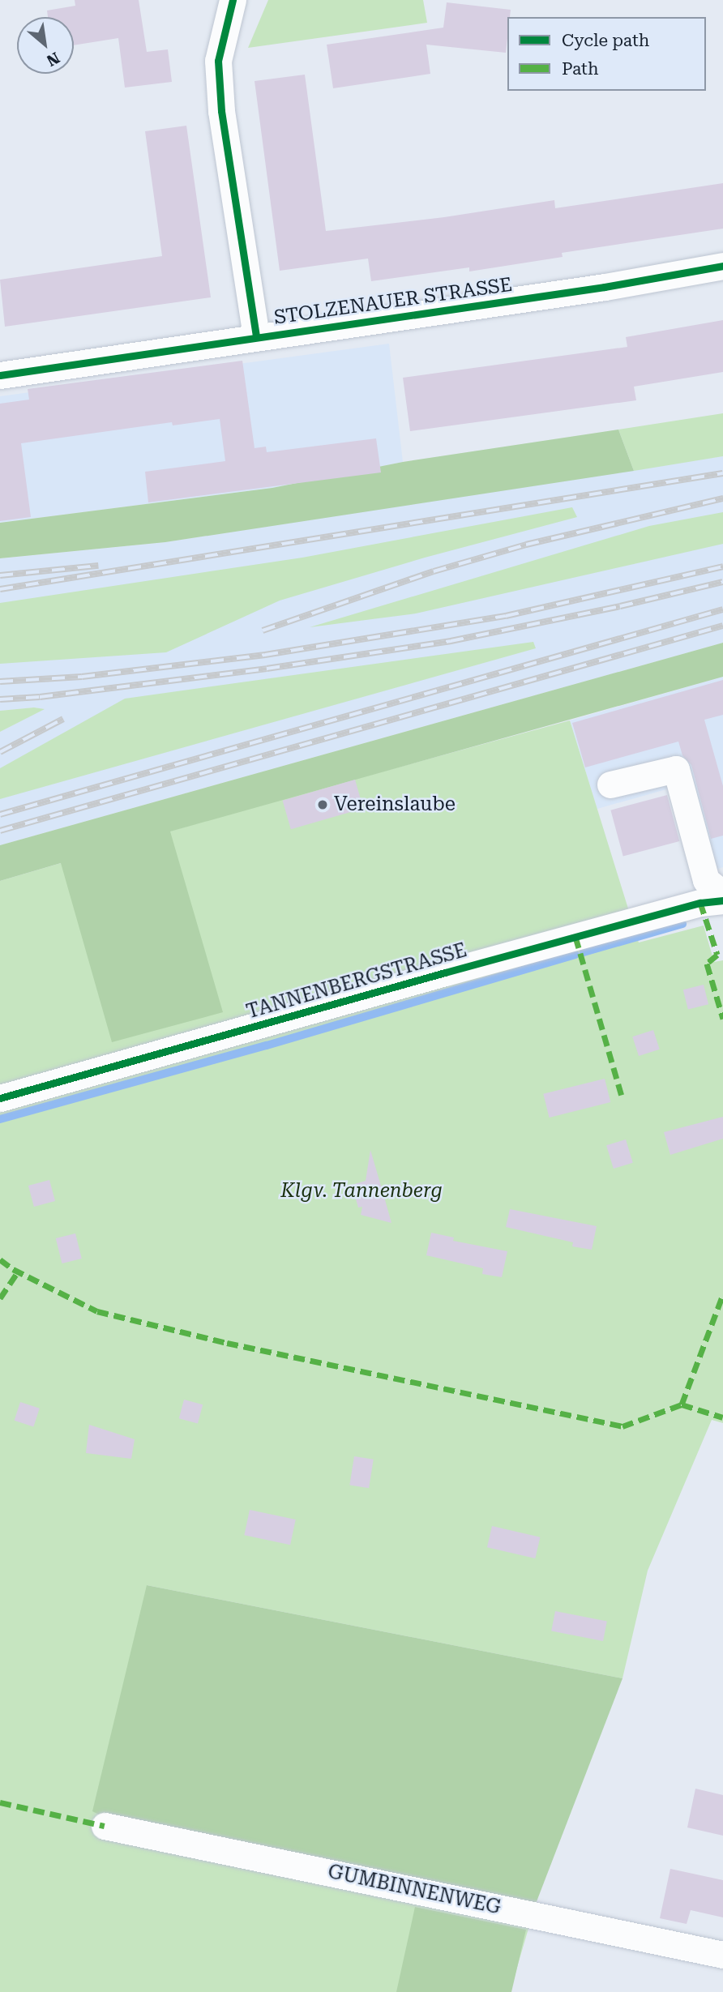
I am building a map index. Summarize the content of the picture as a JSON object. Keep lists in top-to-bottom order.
{
  "streets": {
    "street": ["STOLZENAUER STRASSE", "TANNENBERGSTRASSE", "GUMBINNENWEG"]
  },
  "parks": ["Klgv. Tannenberg"],
  "places": ["Vereinslaube"],
  "legend": ["Cycle path", "Path"],
  "north": "bottom right"
}
